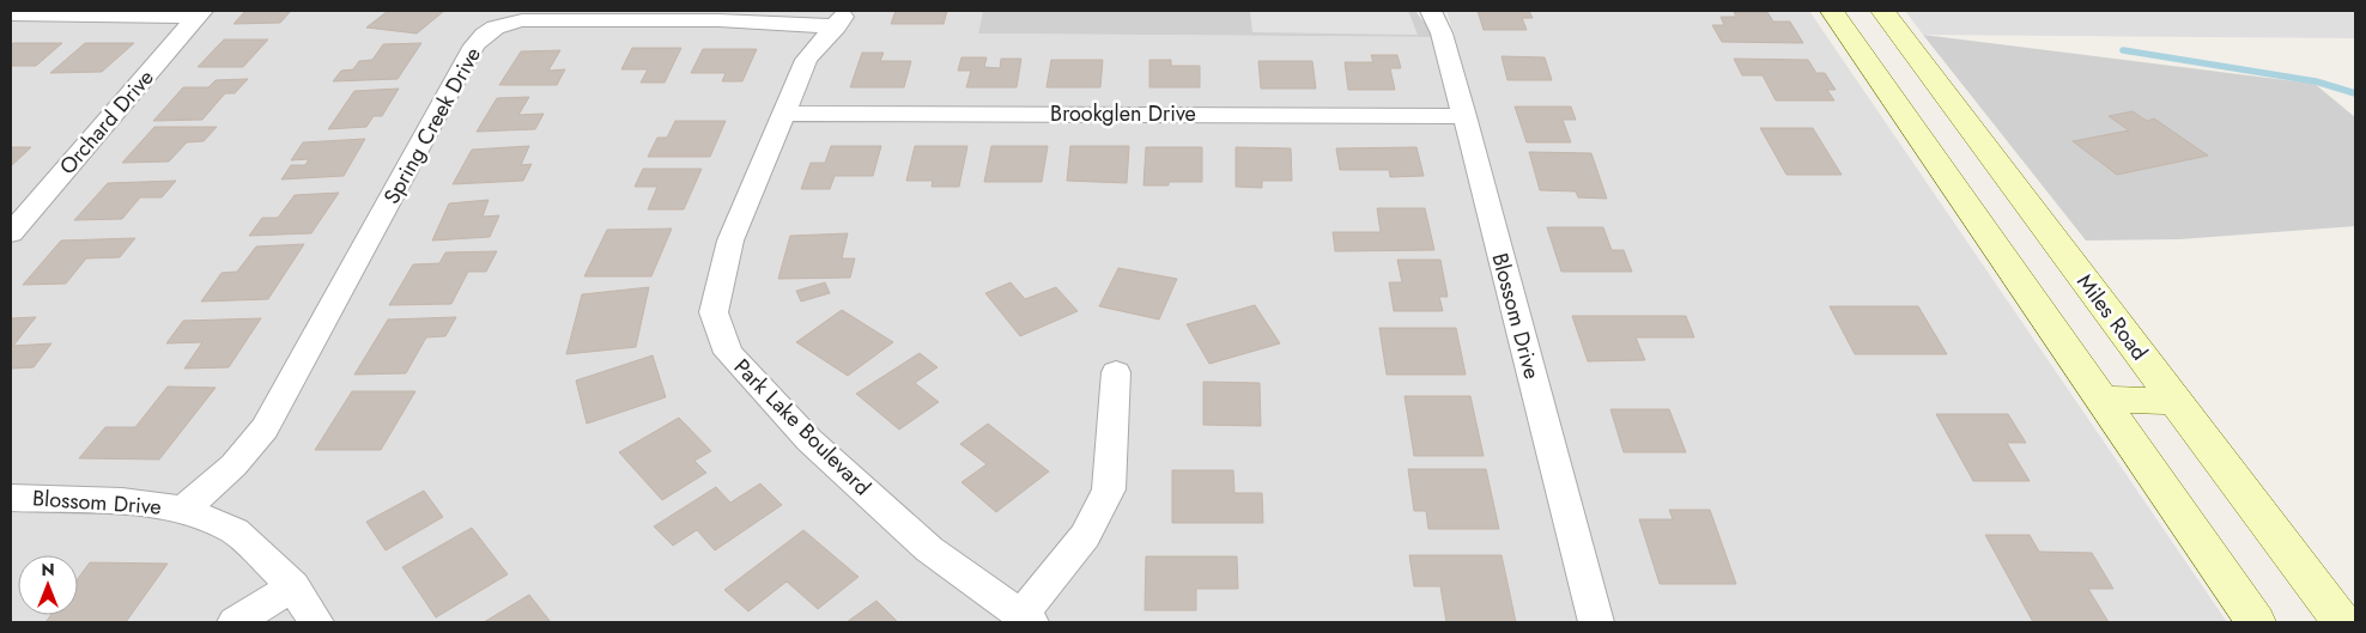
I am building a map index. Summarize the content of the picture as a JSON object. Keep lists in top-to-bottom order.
{
  "streets": {
    "main road": ["Miles Road"],
    "street": [
      "Brookglen Drive",
      "Orchard Drive",
      "Spring Creek Drive",
      "Blossom Drive",
      "Park Lake Boulevard"
    ]
  },
  "crossings": [
    ["Brookglen Drive", "Blossom Drive"],
    ["Brookglen Drive", "Park Lake Boulevard"],
    ["Spring Creek Drive", "Blossom Drive"],
    ["Spring Creek Drive", "Park Lake Boulevard"]
  ],
  "north": "top"
}
